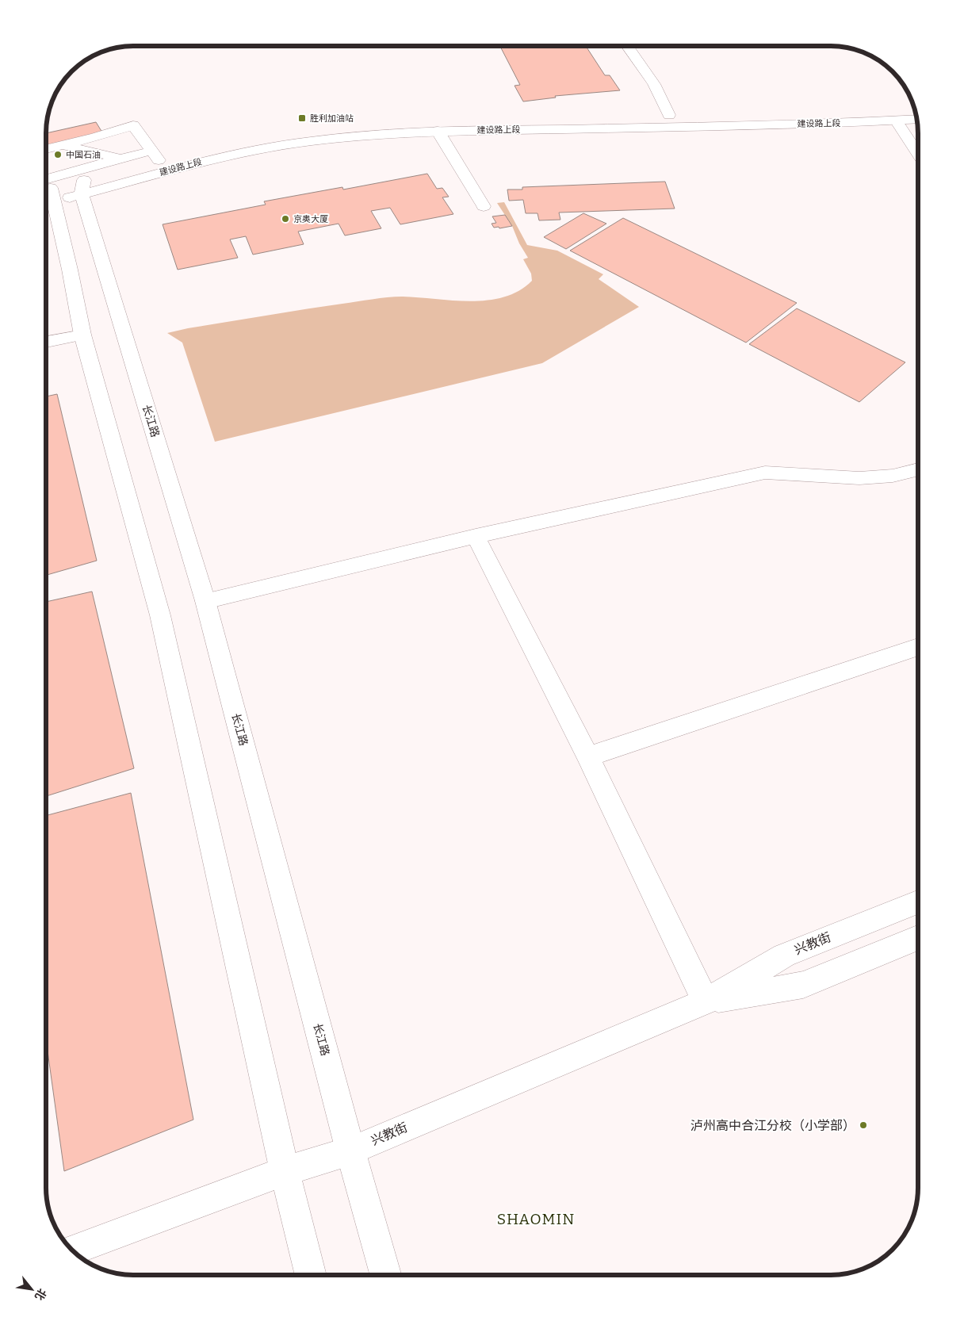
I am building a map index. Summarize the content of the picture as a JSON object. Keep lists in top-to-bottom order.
{
  "streets": {
    "main road": ["建设路上段", "长江路", "兴教街"]
  },
  "crossings": [
    ["建设路上段", "长江路"],
    ["长江路", "兴教街"]
  ],
  "districts": ["SHAOMIN"],
  "places": {
    "transit": ["胜利加油站"],
    "other": ["中国石油", "京奥大厦", "泸州高中合江分校（小学部）"]
  },
  "north": "bottom right"
}
